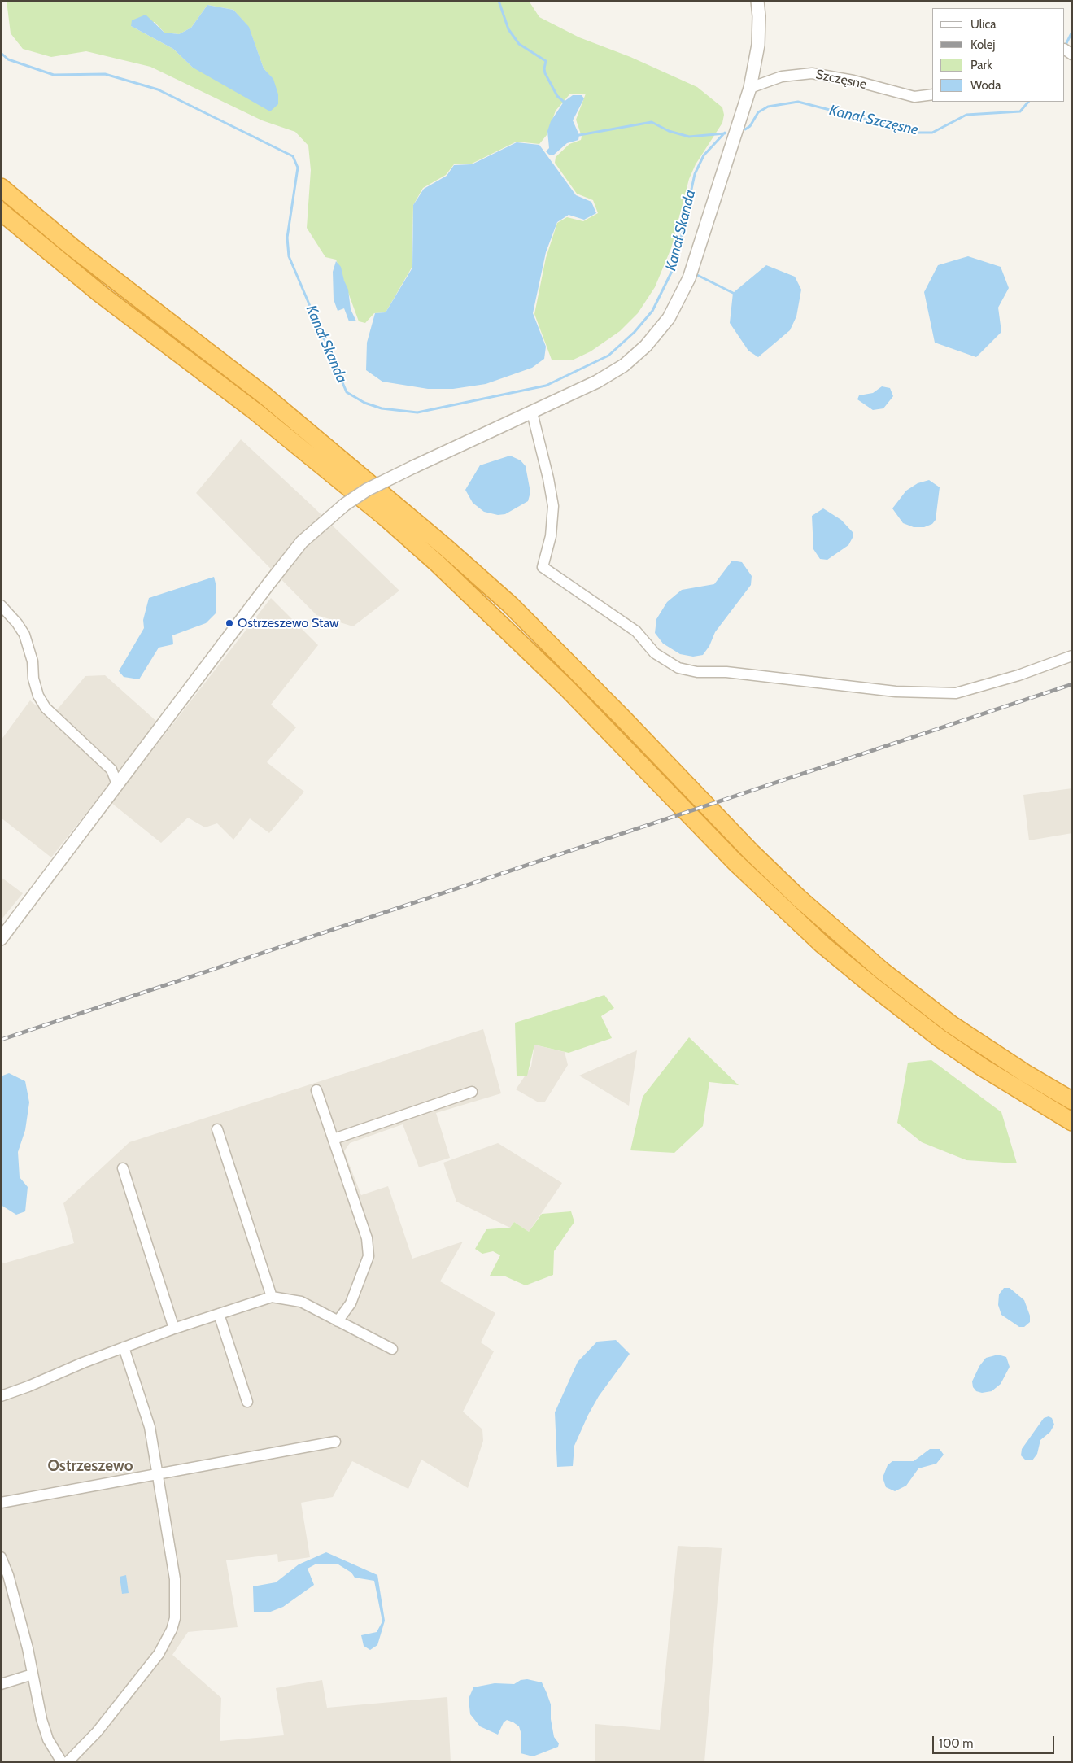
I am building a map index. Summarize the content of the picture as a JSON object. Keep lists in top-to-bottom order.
{
  "streets": {
    "street": ["Szczęsne"]
  },
  "districts": ["Ostrzeszewo"],
  "water": ["Kanał Szczęsne", "Kanał Skanda"],
  "places": ["Ostrzeszewo Staw"],
  "legend": [
    "Ulica",
    "Kolej",
    "Park",
    "Woda"
  ],
  "scale_bar": "100 m"
}
